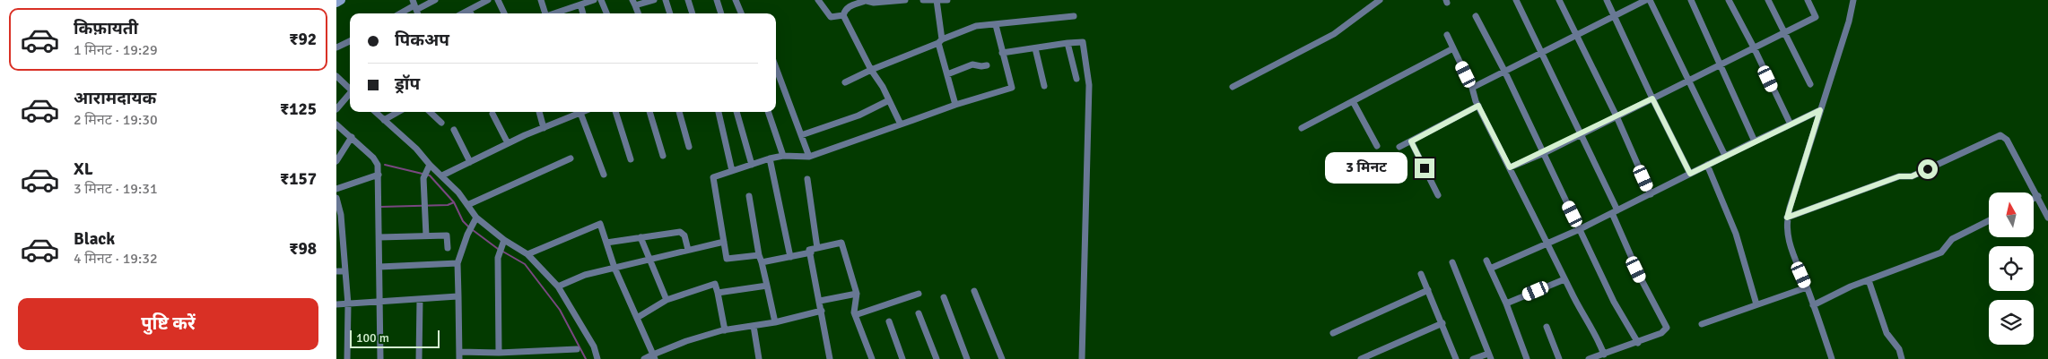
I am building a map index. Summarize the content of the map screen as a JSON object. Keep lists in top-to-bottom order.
{
  "scale_bar": "100 m",
  "north": "top",
  "page": {
    "list": [
      {
        "name": "किफ़ायती",
        "note": "1 मिनट · 19:29",
        "value": "₹92"
      },
      {
        "name": "आरामदायक",
        "note": "2 मिनट · 19:30",
        "value": "₹125"
      },
      {
        "name": "XL",
        "note": "3 मिनट · 19:31",
        "value": "₹157"
      },
      {
        "name": "Black",
        "note": "4 मिनट · 19:32",
        "value": "₹98"
      }
    ],
    "banner": ["पिकअप", "ड्रॉप"],
    "bubble": "3 मिनट",
    "buttons": "पुष्टि करें",
    "scale": "100 m"
  }
}
